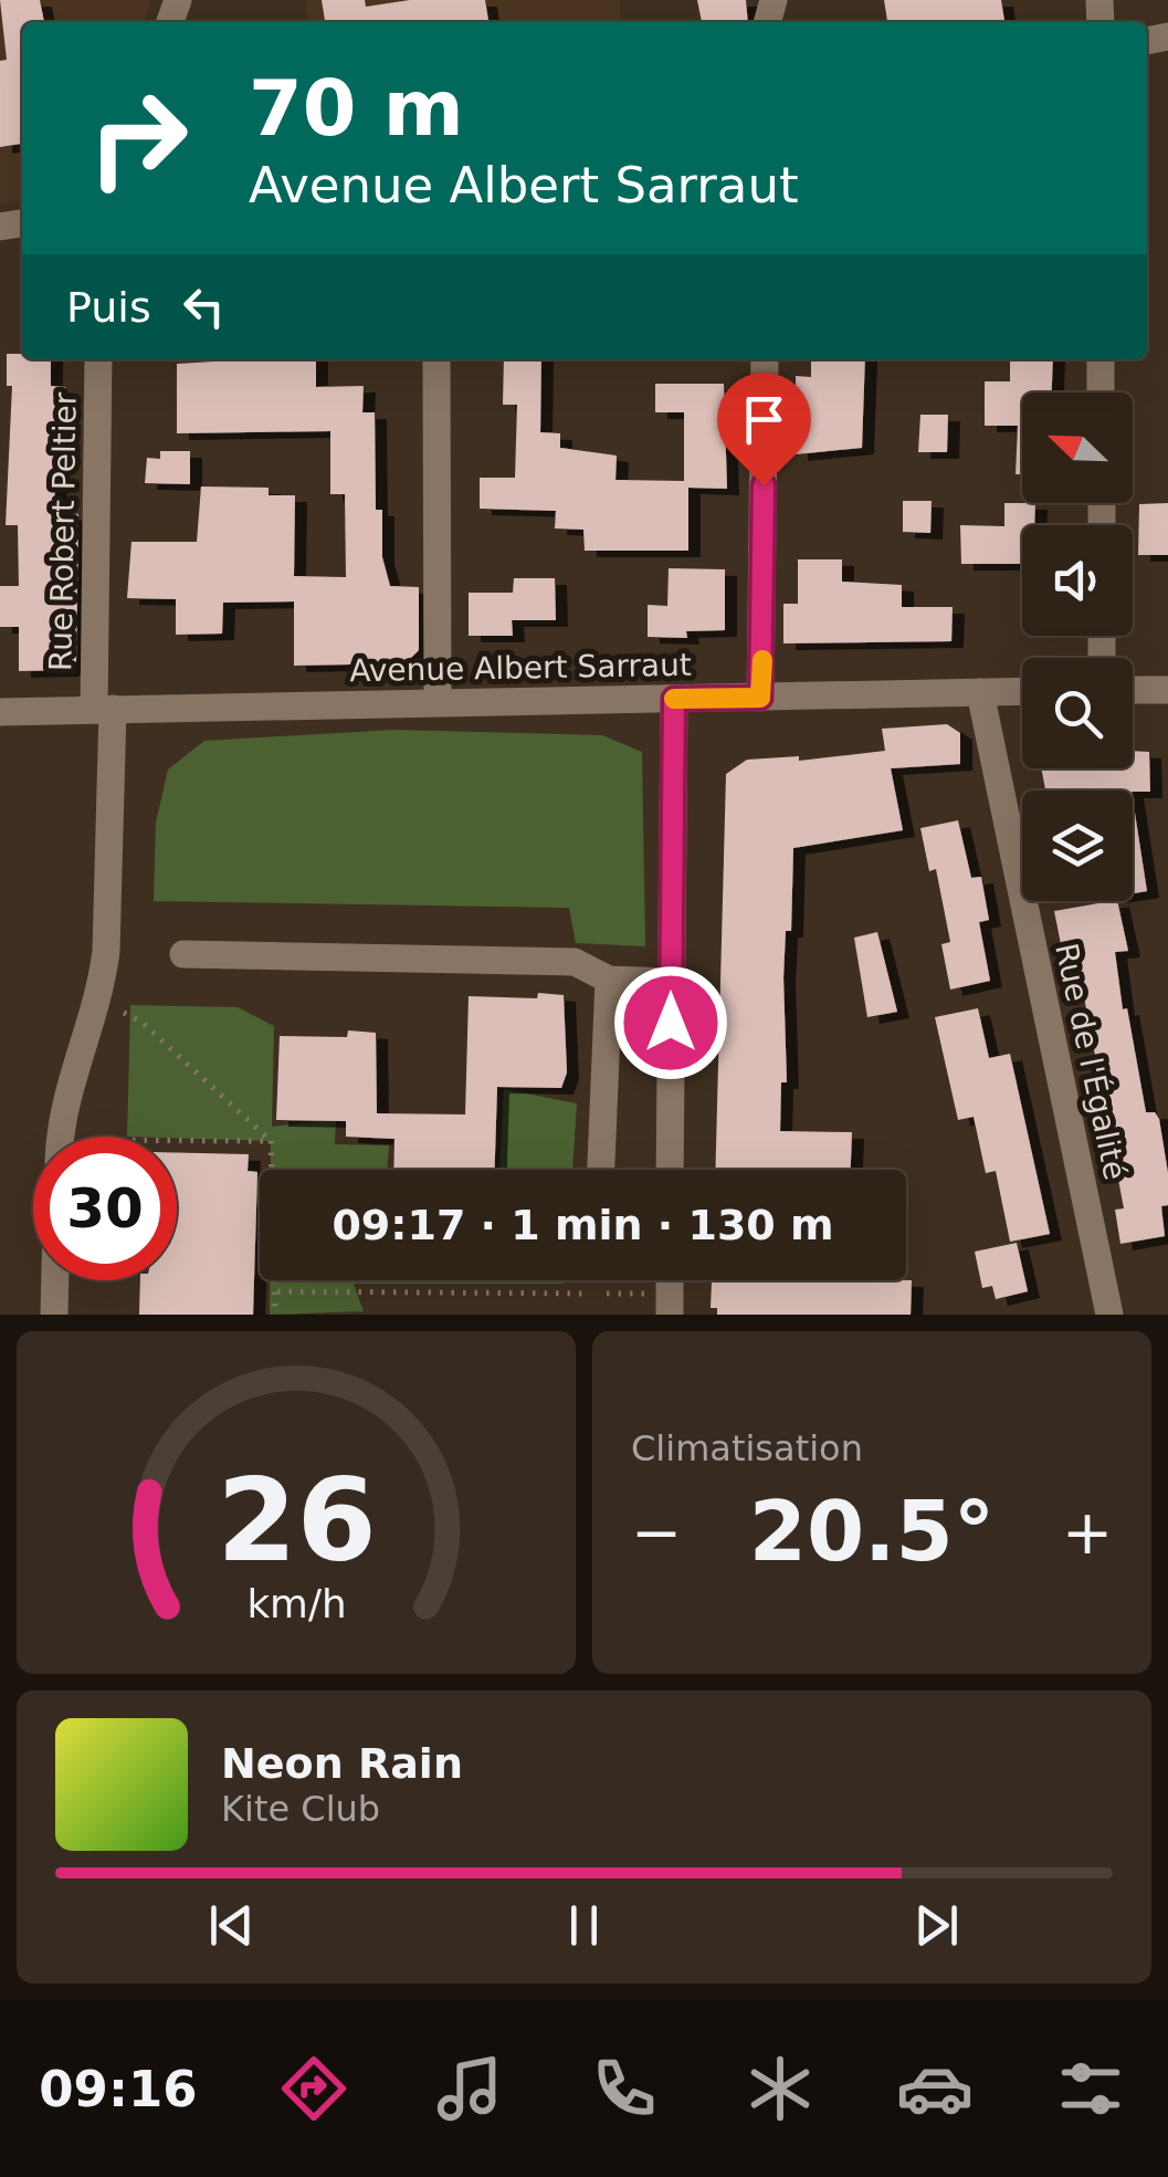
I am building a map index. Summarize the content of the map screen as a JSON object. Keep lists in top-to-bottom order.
{
  "streets": {
    "street": ["Rue Robert Peltier", "Avenue Albert Sarraut", "Rue de l'Égalité"]
  },
  "crossings": [
    ["Rue Robert Peltier", "Avenue Albert Sarraut"],
    ["Avenue Albert Sarraut", "Rue de l'Égalité"]
  ],
  "north": "top left",
  "page": {
    "turn": ["70 m", "Avenue Albert Sarraut"],
    "then": "Puis",
    "limit": "30",
    "trip": "09:17 · 1 min · 130 m",
    "tile": "Climatisation",
    "heat": ["−", "20.5°", "+"],
    "song": ["Neon Rain", "Kite Club"],
    "tabs": "09:16",
    "gauge": ["26", "km/h"]
  }
}
